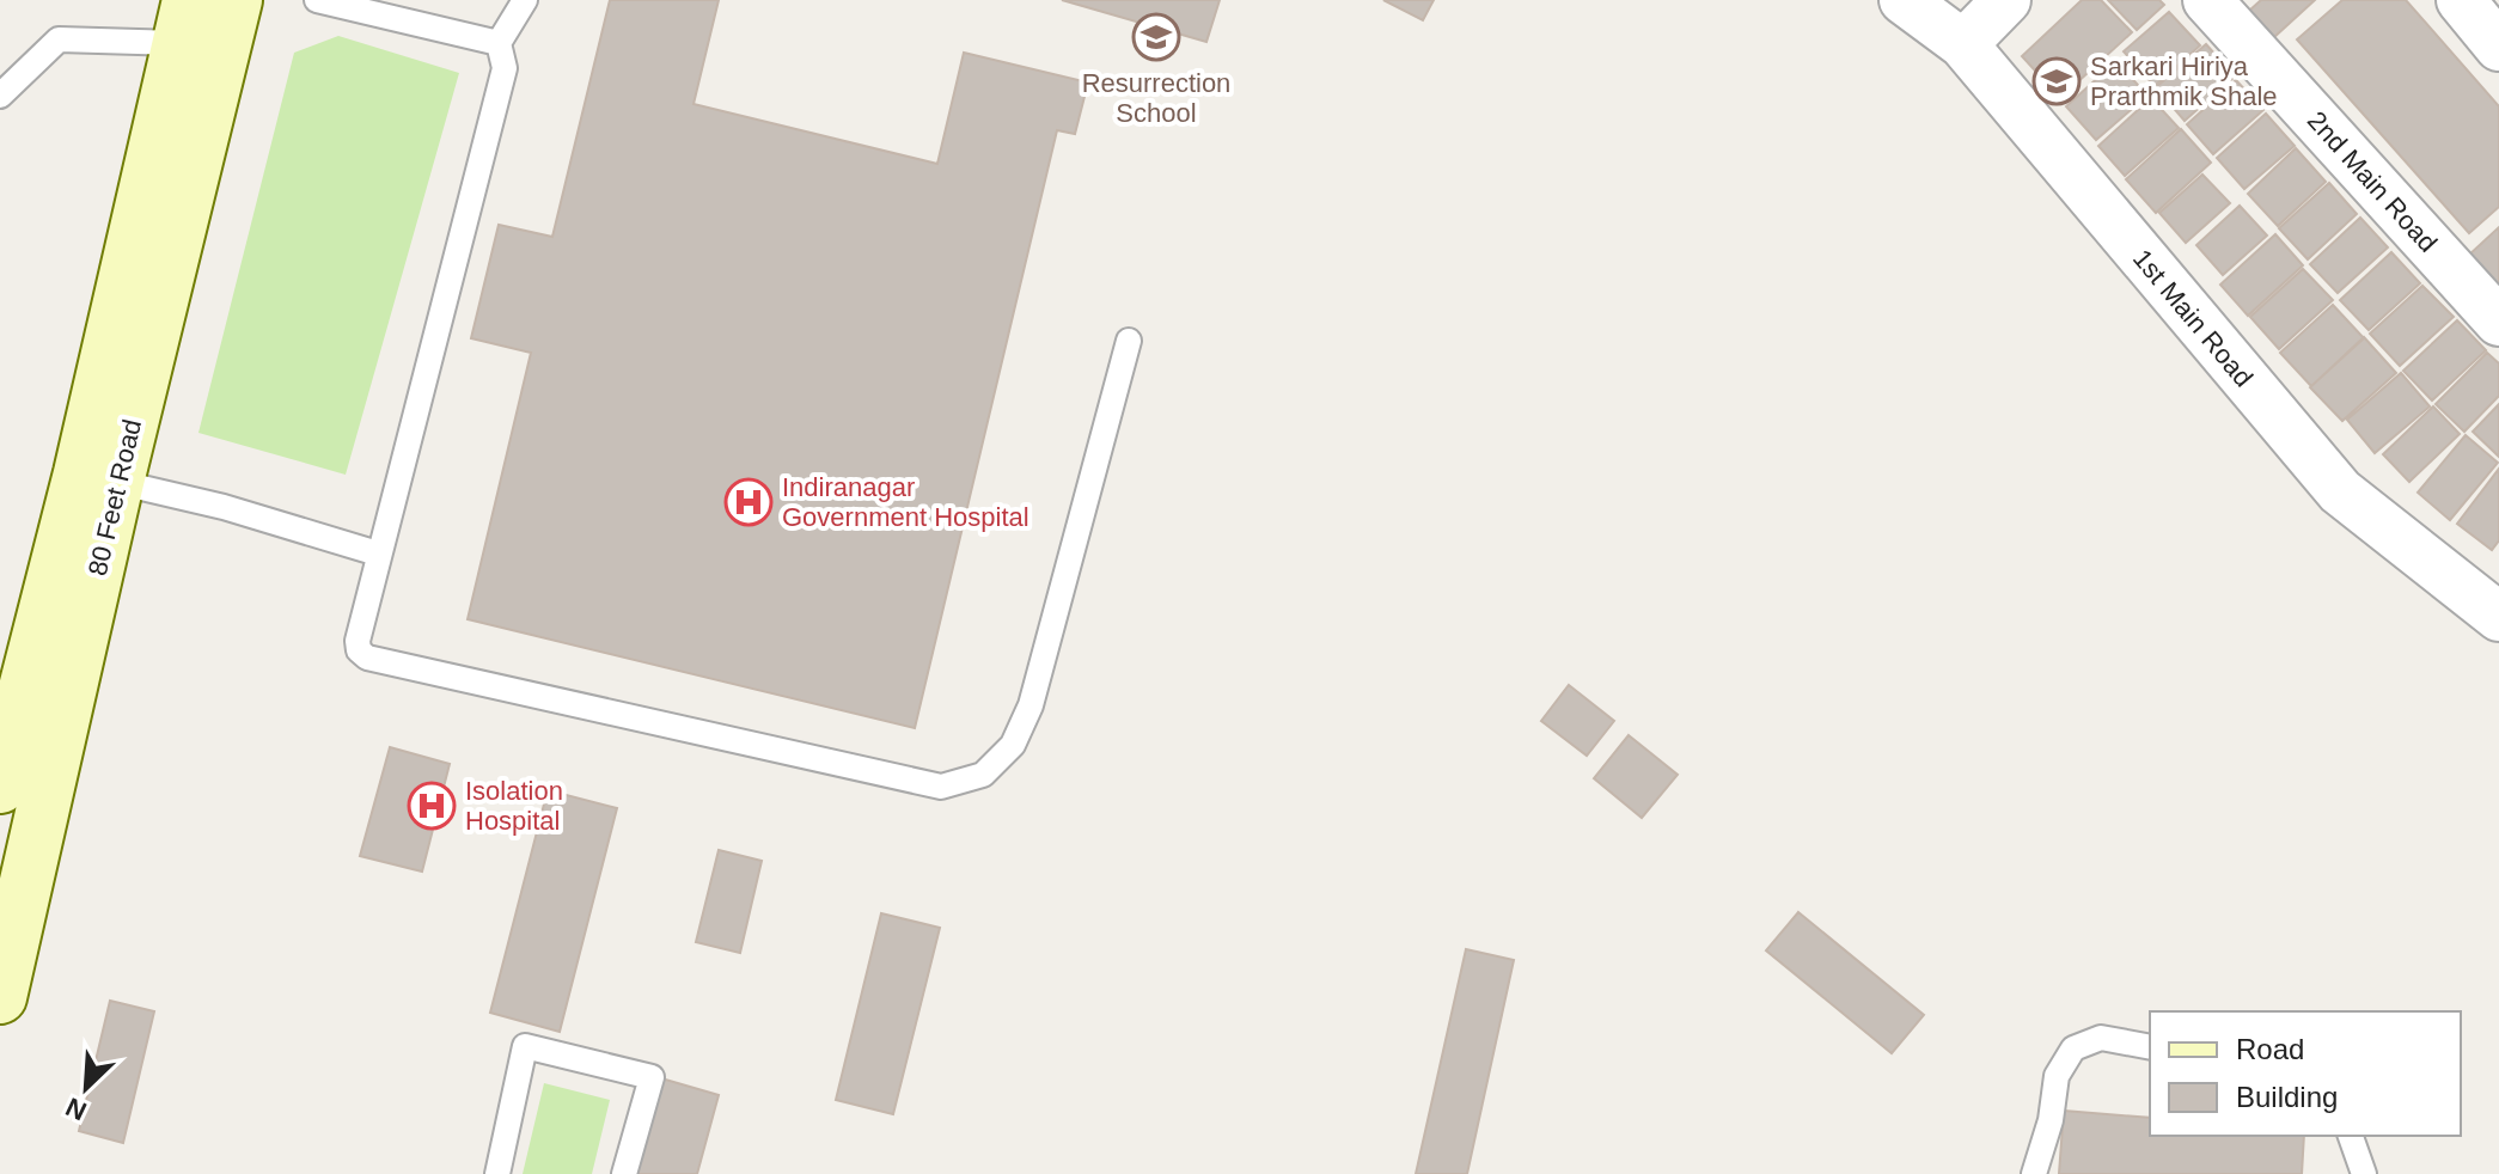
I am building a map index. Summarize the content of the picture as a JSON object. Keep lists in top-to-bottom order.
{
  "streets": {
    "main road": ["80 Feet Road"],
    "street": ["2nd Main Road", "1st Main Road"]
  },
  "places": {
    "school or university": ["Resurrection School", "Sarkari Hiriya Prarthmik Shale"],
    "hospital": ["Indiranagar Government Hospital", "Isolation Hospital"]
  },
  "legend": ["Road", "Building"],
  "north": "bottom left"
}
